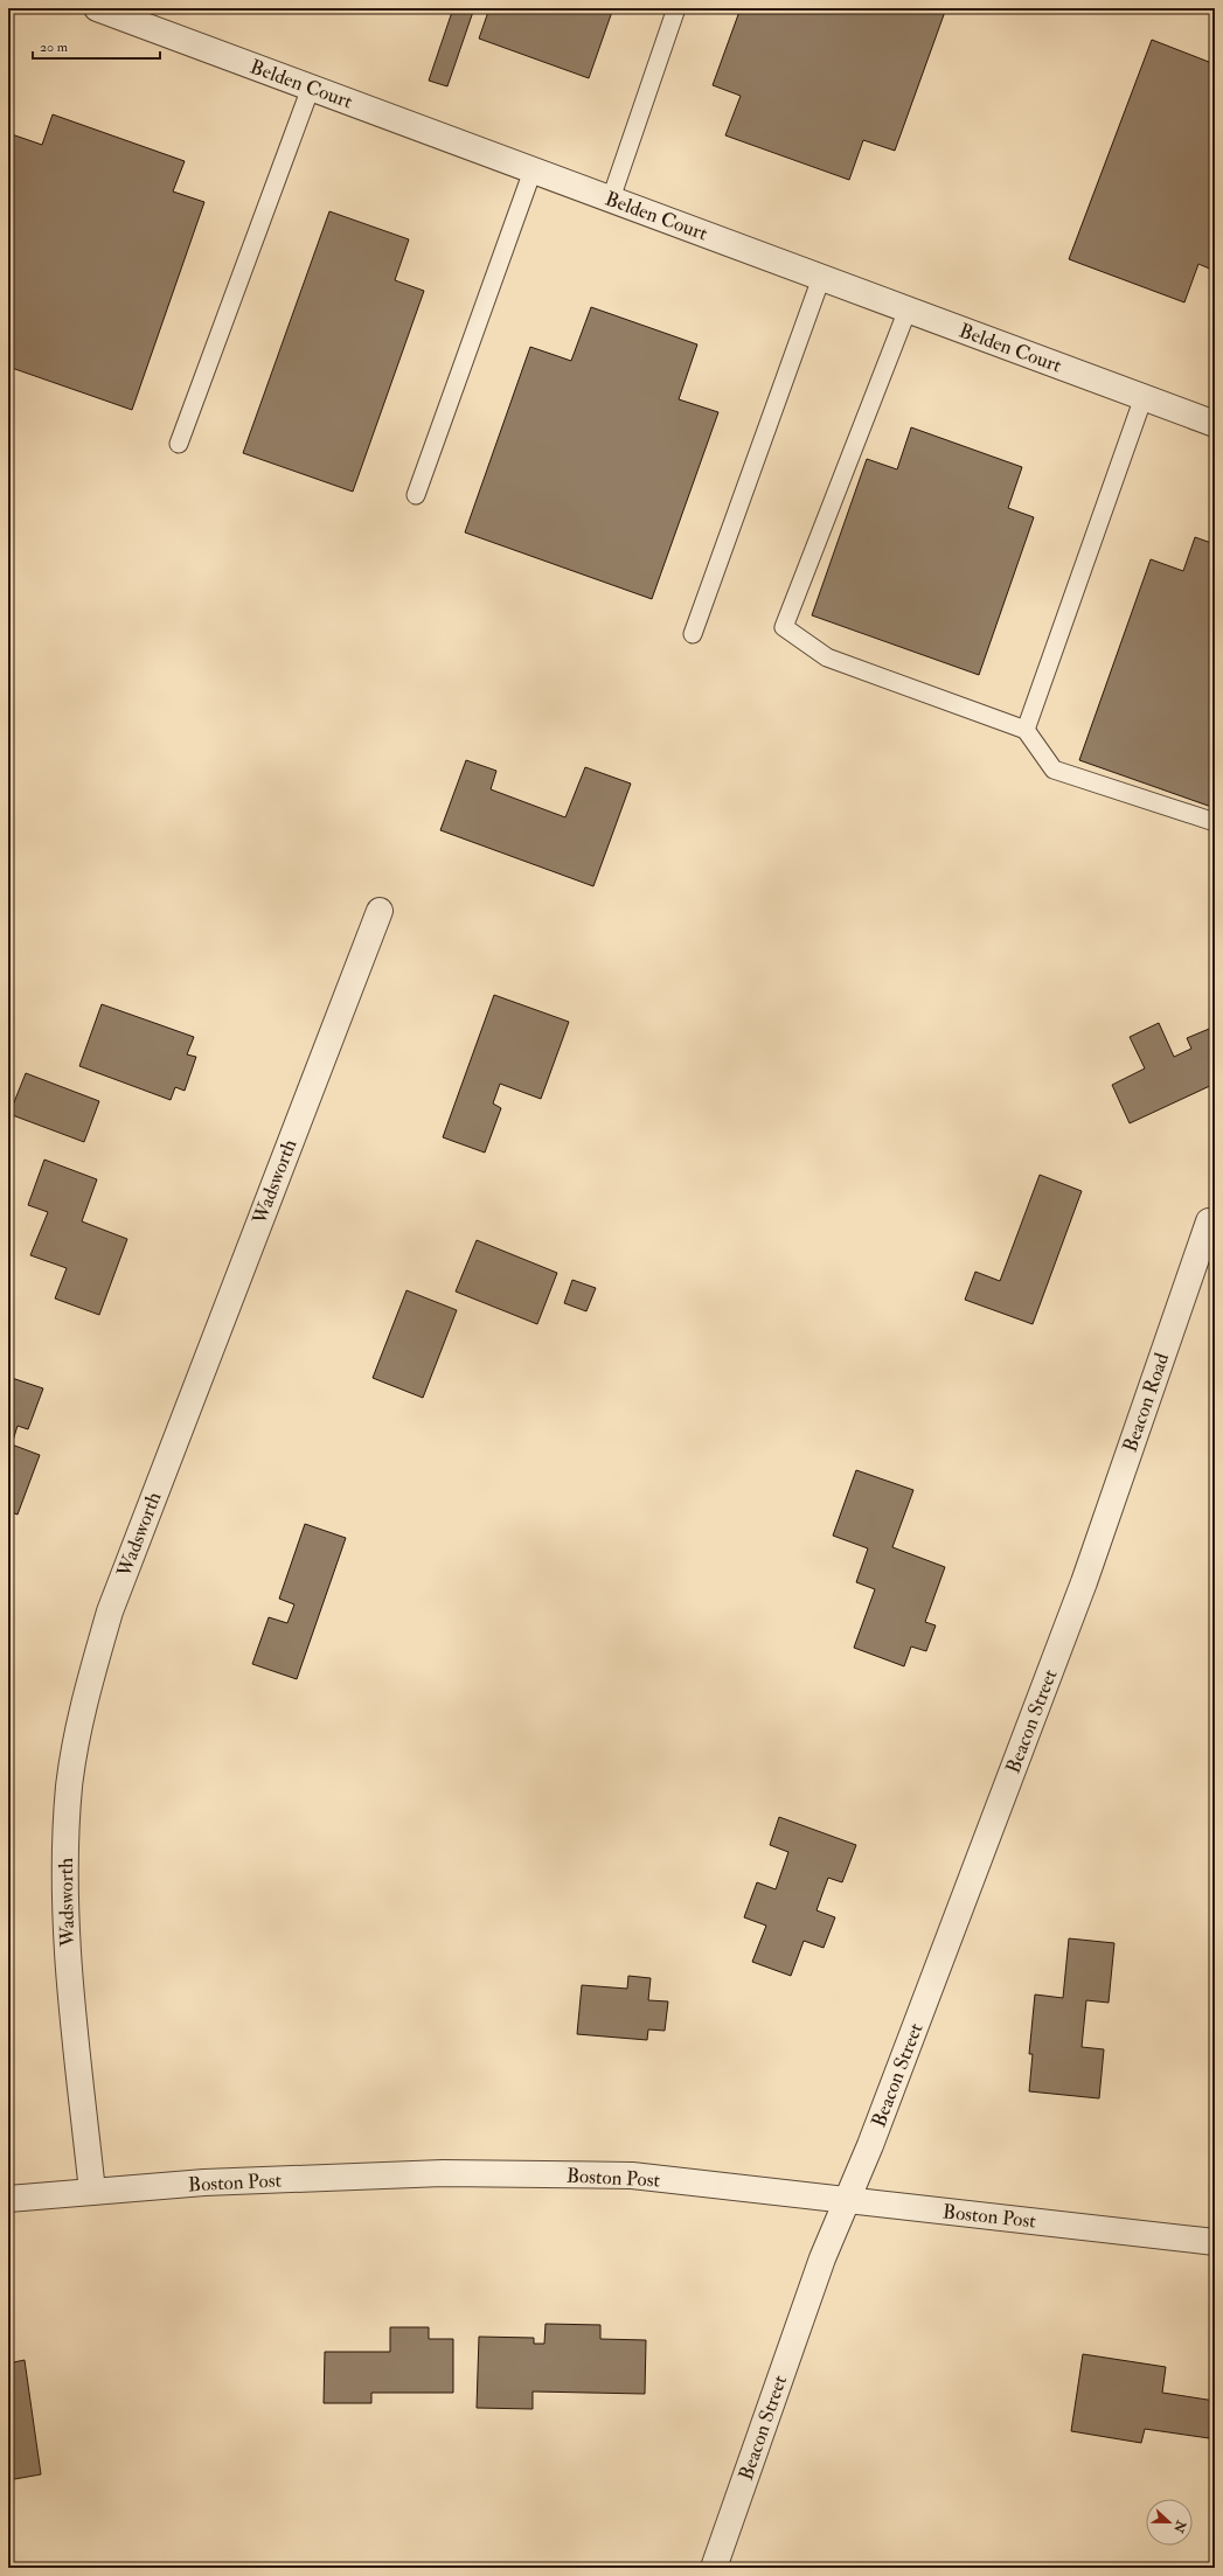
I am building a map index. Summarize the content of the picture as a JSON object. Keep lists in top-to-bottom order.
{
  "streets": {
    "street": [
      "Belden Court",
      "Wadsworth",
      "Beacon Road",
      "Beacon Street",
      "Boston Post"
    ]
  },
  "crossings": [
    ["Wadsworth", "Boston Post"],
    ["Beacon Road", "Beacon Street"],
    ["Beacon Street", "Boston Post"]
  ],
  "scale_bar": "20 m",
  "north": "right"
}
